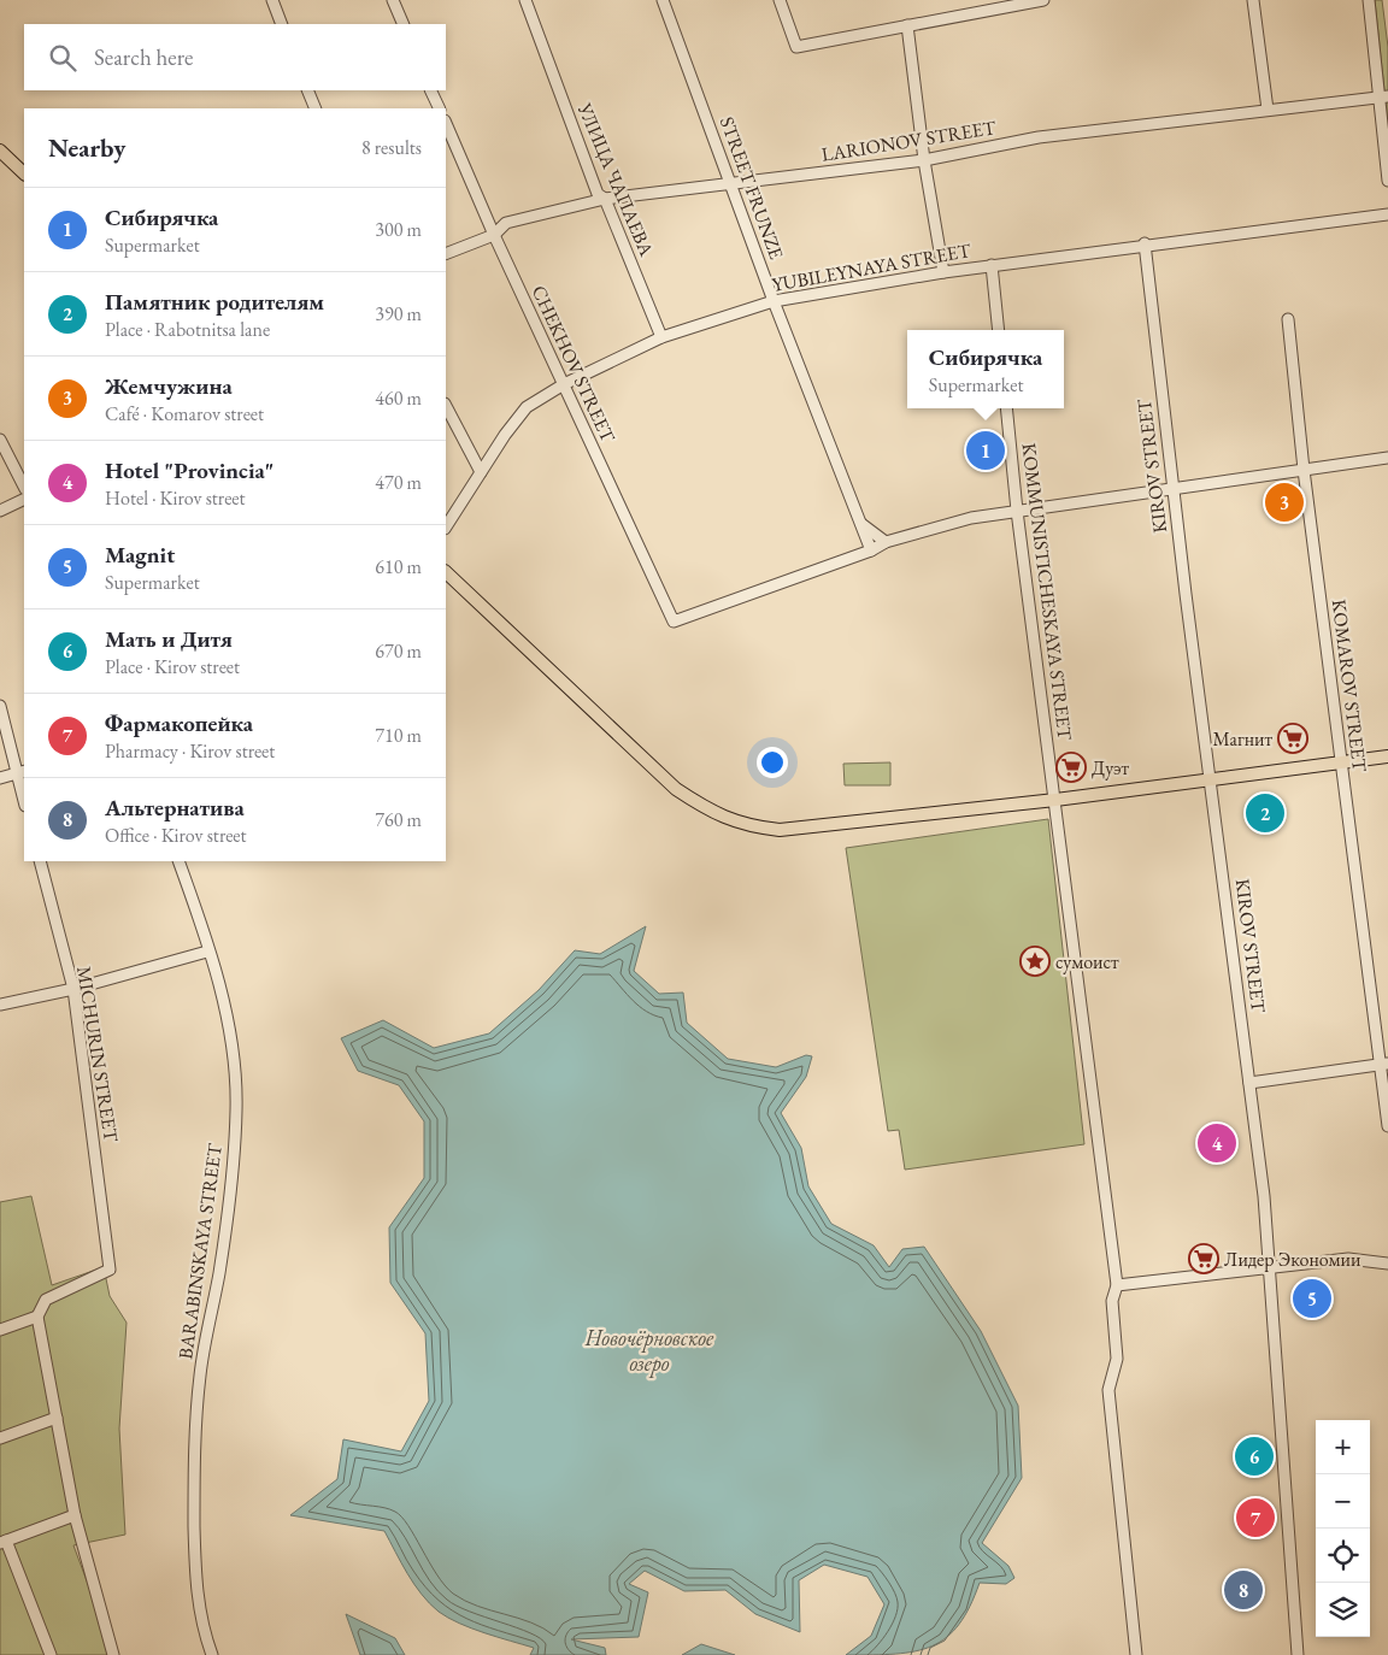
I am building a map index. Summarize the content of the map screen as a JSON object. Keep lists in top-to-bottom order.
{
  "streets": {
    "street": [
      "LARIONOV STREET",
      "УЛИЦА ЧАПАЕВА",
      "STREET FRUNZE",
      "YUBILEYNAYA STREET",
      "CHEKHOV STREET",
      "KIROV STREET",
      "KOMMUNISTICHESKAYA STREET",
      "KOMAROV STREET",
      "MICHURIN STREET",
      "BARABINSKAYA STREET"
    ]
  },
  "crossings": [
    ["LARIONOV STREET", "УЛИЦА ЧАПАЕВА"],
    ["LARIONOV STREET", "STREET FRUNZE"],
    ["LARIONOV STREET", "CHEKHOV STREET"],
    ["УЛИЦА ЧАПАЕВА", "YUBILEYNAYA STREET"],
    ["STREET FRUNZE", "YUBILEYNAYA STREET"],
    ["STREET FRUNZE", "CHEKHOV STREET"],
    ["YUBILEYNAYA STREET", "CHEKHOV STREET"],
    ["YUBILEYNAYA STREET", "KIROV STREET"]
  ],
  "water": ["Новочёрновское озеро"],
  "places": {
    "supermarket": ["Магнит", "Дуэт", "Лидер Экономии"],
    "place": ["сумоист"]
  },
  "page": {
    "search": "Search here",
    "heading": ["Nearby", "8 results"],
    "list": [
      {
        "mark": "1",
        "name": "Сибирячка",
        "note": "Supermarket",
        "value": "300 m"
      },
      {
        "mark": "2",
        "name": "Памятник родителям",
        "note": "Place · Rabotnitsa lane",
        "value": "390 m"
      },
      {
        "mark": "3",
        "name": "Жемчужина",
        "note": "Café · Komarov street",
        "value": "460 m"
      },
      {
        "mark": "4",
        "name": "Hotel \"Provincia\"",
        "note": "Hotel · Kirov street",
        "value": "470 m"
      },
      {
        "mark": "5",
        "name": "Magnit",
        "note": "Supermarket",
        "value": "610 m"
      },
      {
        "mark": "6",
        "name": "Мать и Дитя",
        "note": "Place · Kirov street",
        "value": "670 m"
      },
      {
        "mark": "7",
        "name": "Фармакопейка",
        "note": "Pharmacy · Kirov street",
        "value": "710 m"
      },
      {
        "mark": "8",
        "name": "Альтернатива",
        "note": "Office · Kirov street",
        "value": "760 m"
      }
    ],
    "popup": ["Сибирячка", "Supermarket"],
    "pins": [
      "1",
      "3",
      "2",
      "4",
      "5",
      "6",
      "7",
      "8"
    ],
    "map_buttons": ["+", "−"]
  }
}
